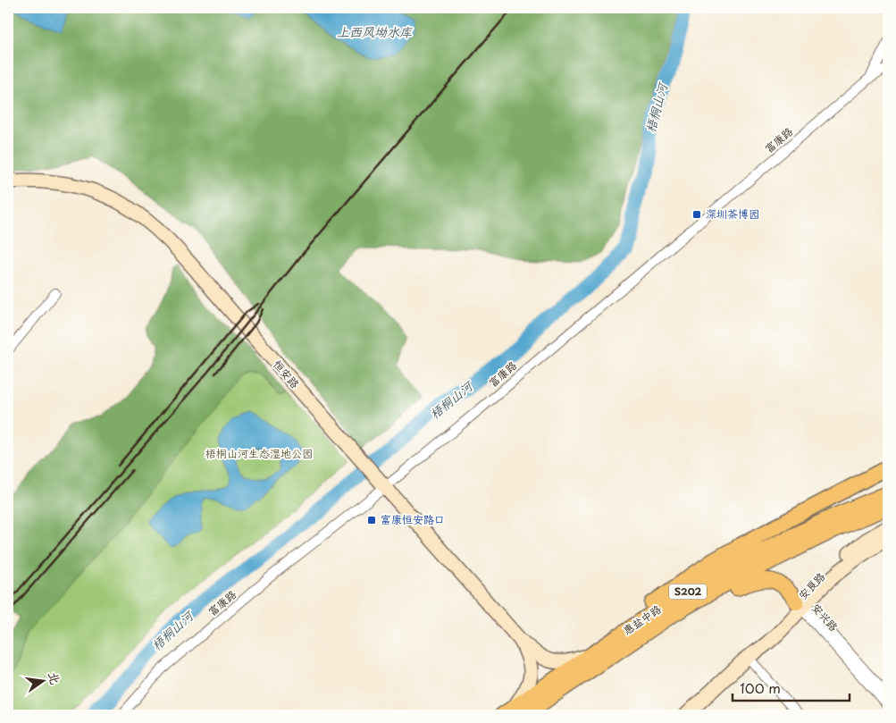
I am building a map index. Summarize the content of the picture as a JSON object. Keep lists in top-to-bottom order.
{
  "streets": {
    "main road": ["S202", "惠盐中路"],
    "street": [
      "富康路",
      "恒安路",
      "安良路",
      "安兴路"
    ]
  },
  "crossings": [
    ["富康路", "恒安路"],
    ["安良路", "安兴路"]
  ],
  "water": ["上西风坳水库", "梧桐山河"],
  "parks": ["梧桐山河生态湿地公园"],
  "places": {
    "transit": ["深圳茶博园", "富康恒安路口"]
  },
  "scale_bar": "100 m",
  "north": "right"
}
